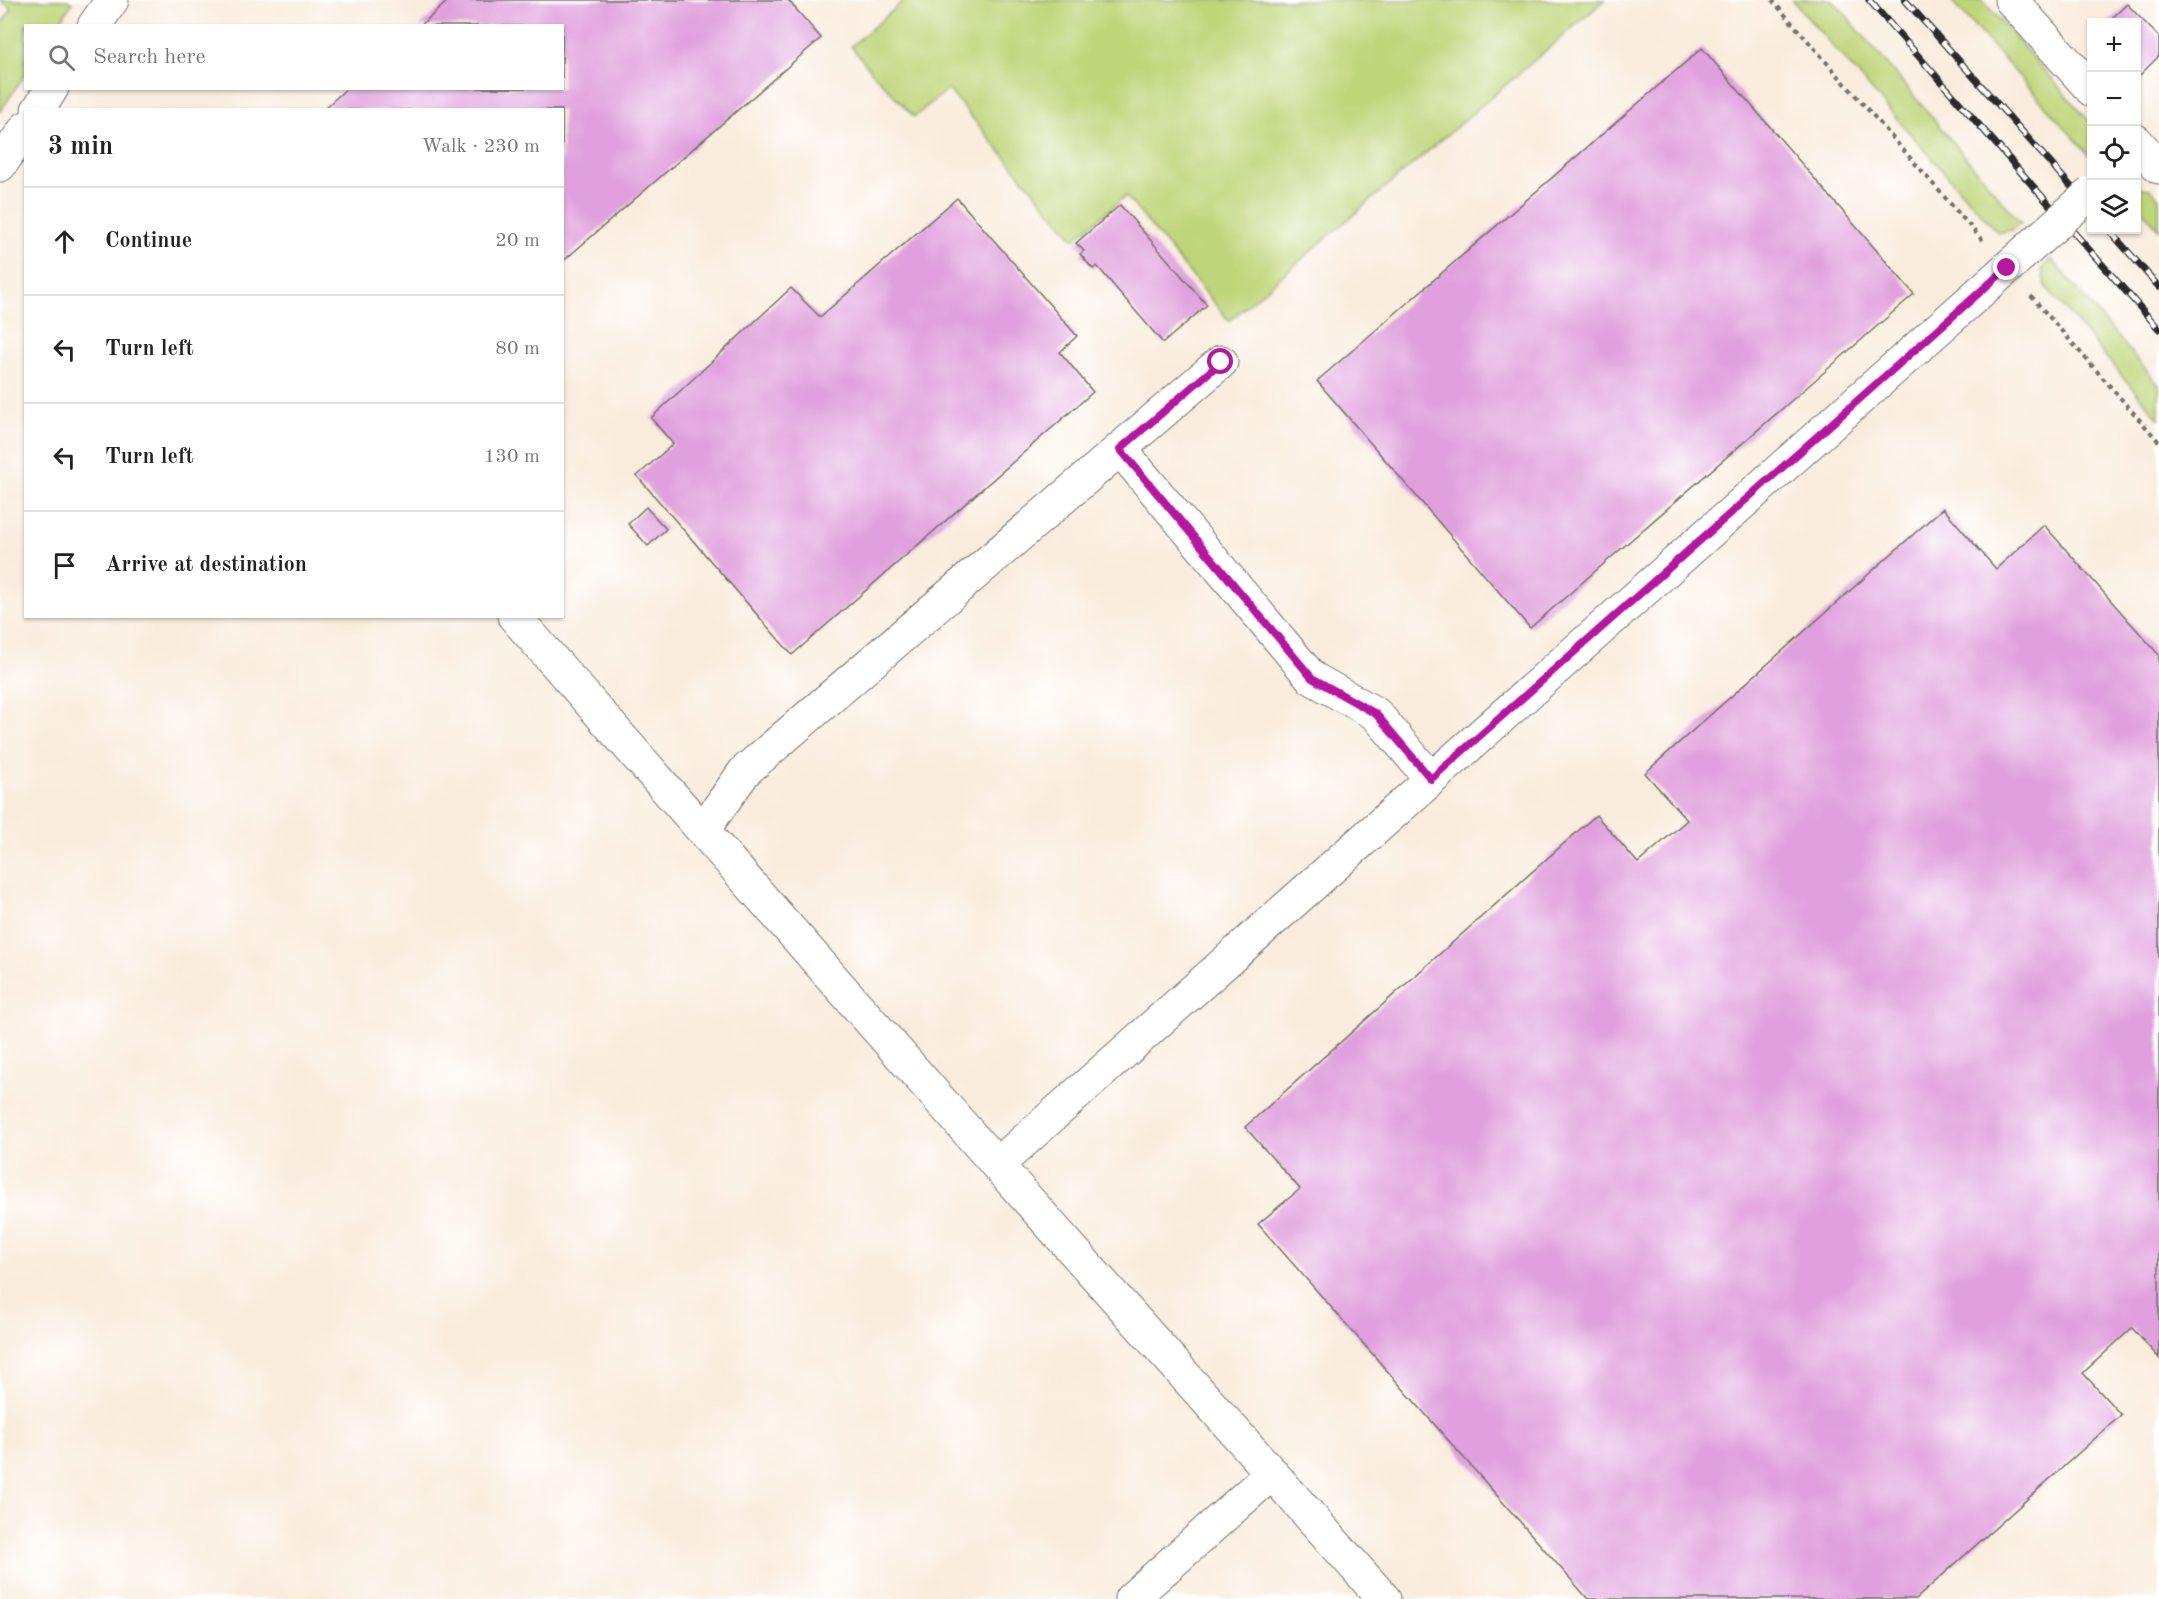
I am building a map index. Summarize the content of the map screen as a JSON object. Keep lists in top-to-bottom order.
{
  "page": {
    "map_buttons": ["+", "−"],
    "search": "Search here",
    "heading": ["3 min", "Walk · 230 m"],
    "list": [
      ["Continue", "20 m"],
      ["Turn left", "80 m"],
      ["Turn left", "130 m"],
      "Arrive at destination"
    ]
  }
}
